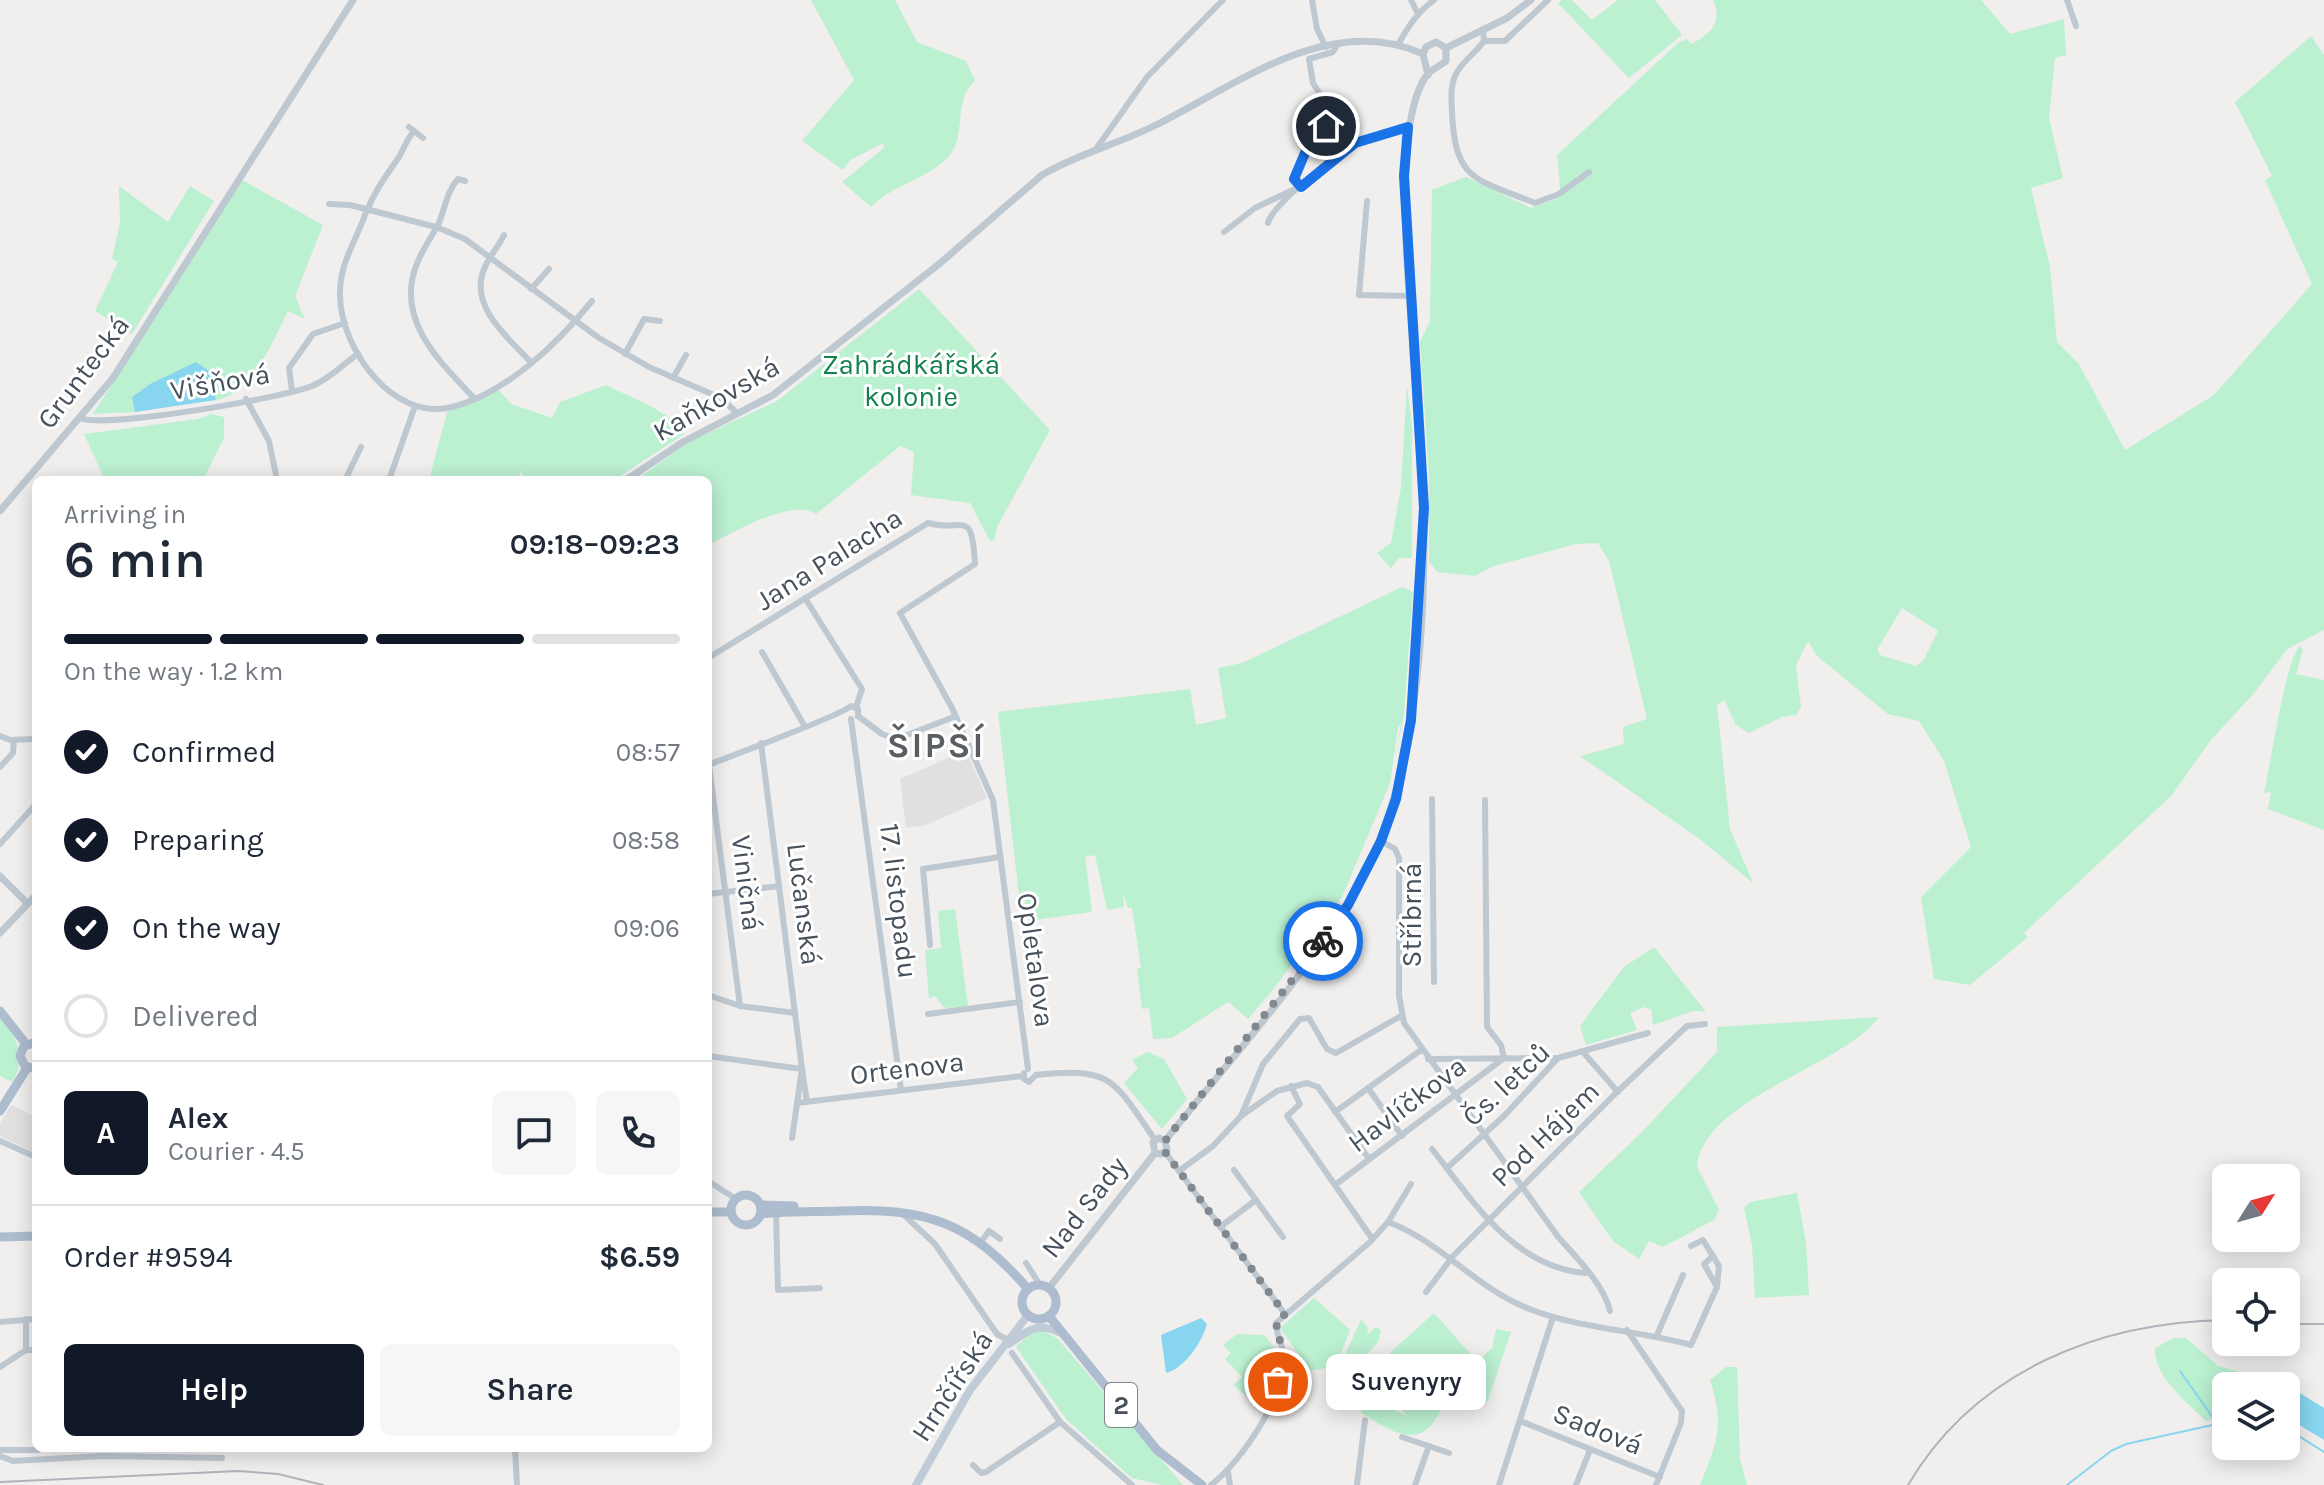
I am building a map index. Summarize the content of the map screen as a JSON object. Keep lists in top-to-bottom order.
{
  "streets": {
    "main road": ["Hrnčířská", "2"],
    "street": [
      "Gruntecká",
      "Višňová",
      "Kaňkovská",
      "Jana Palacha",
      "Viničná",
      "17. listopadu",
      "Lučanská",
      "Stříbrná",
      "Opletalova",
      "Ortenova",
      "Čs. letců",
      "Havlíčkova",
      "Pod Hájem",
      "Nad Sady",
      "Sadová"
    ]
  },
  "crossings": [
    ["Gruntecká", "Višňová"],
    ["Jana Palacha", "17. listopadu"],
    ["Jana Palacha", "Opletalova"],
    ["17. listopadu", "Ortenova"],
    ["Lučanská", "Ortenova"],
    ["Nad Sady", "Hrnčířská"],
    ["Nad Sady", "2"],
    ["Hrnčířská", "2"]
  ],
  "districts": ["ŠIPŠÍ"],
  "parks": ["Zahrádkářská kolonie"],
  "places": ["Suvenyry"],
  "north": "top right",
  "page": {
    "heading": ["6 min", "Arriving in", "09:18–09:23"],
    "panel": [
      "Alex",
      "Courier · 4.5",
      "Order #9594",
      "$6.59"
    ],
    "bar": "On the way · 1.2 km",
    "list": [
      ["Confirmed", "08:57"],
      ["Preparing", "08:58"],
      ["On the way", "09:06"],
      "Delivered"
    ],
    "round": "A",
    "buttons": ["Help", "Share"],
    "bubble": "Suvenyry"
  }
}
